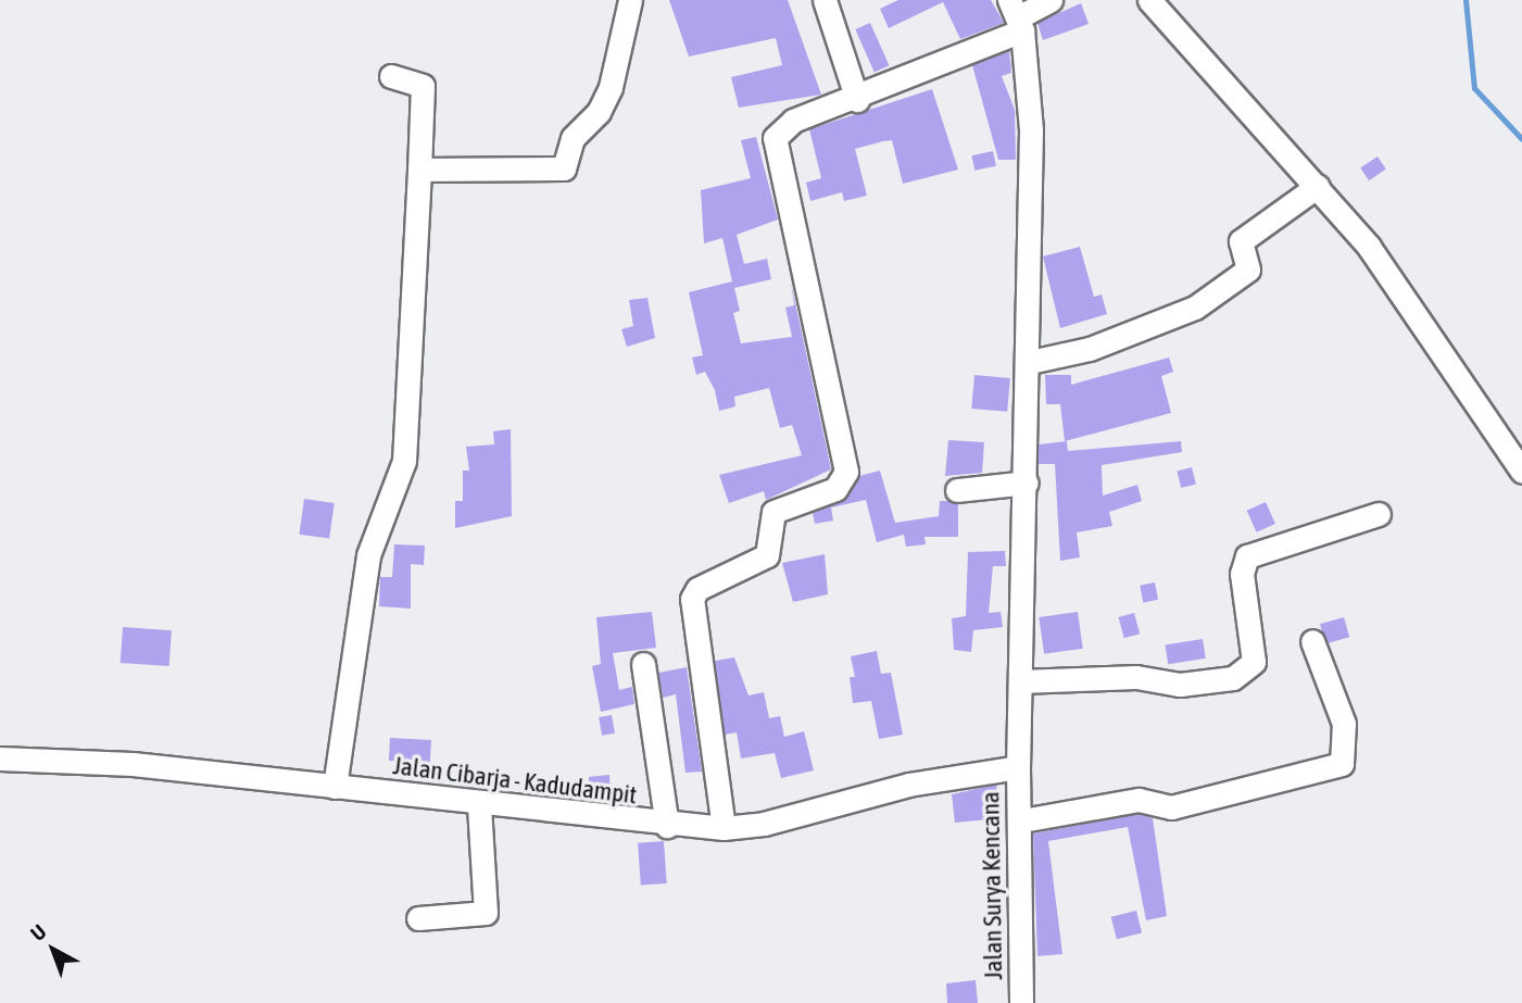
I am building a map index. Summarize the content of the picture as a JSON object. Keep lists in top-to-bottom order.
{
  "streets": {
    "street": ["Jalan Cibarja - Kadudampit", "Jalan Surya Kencana"]
  },
  "crossings": [
    ["Jalan Cibarja - Kadudampit", "Jalan Surya Kencana"]
  ],
  "north": "top left"
}
